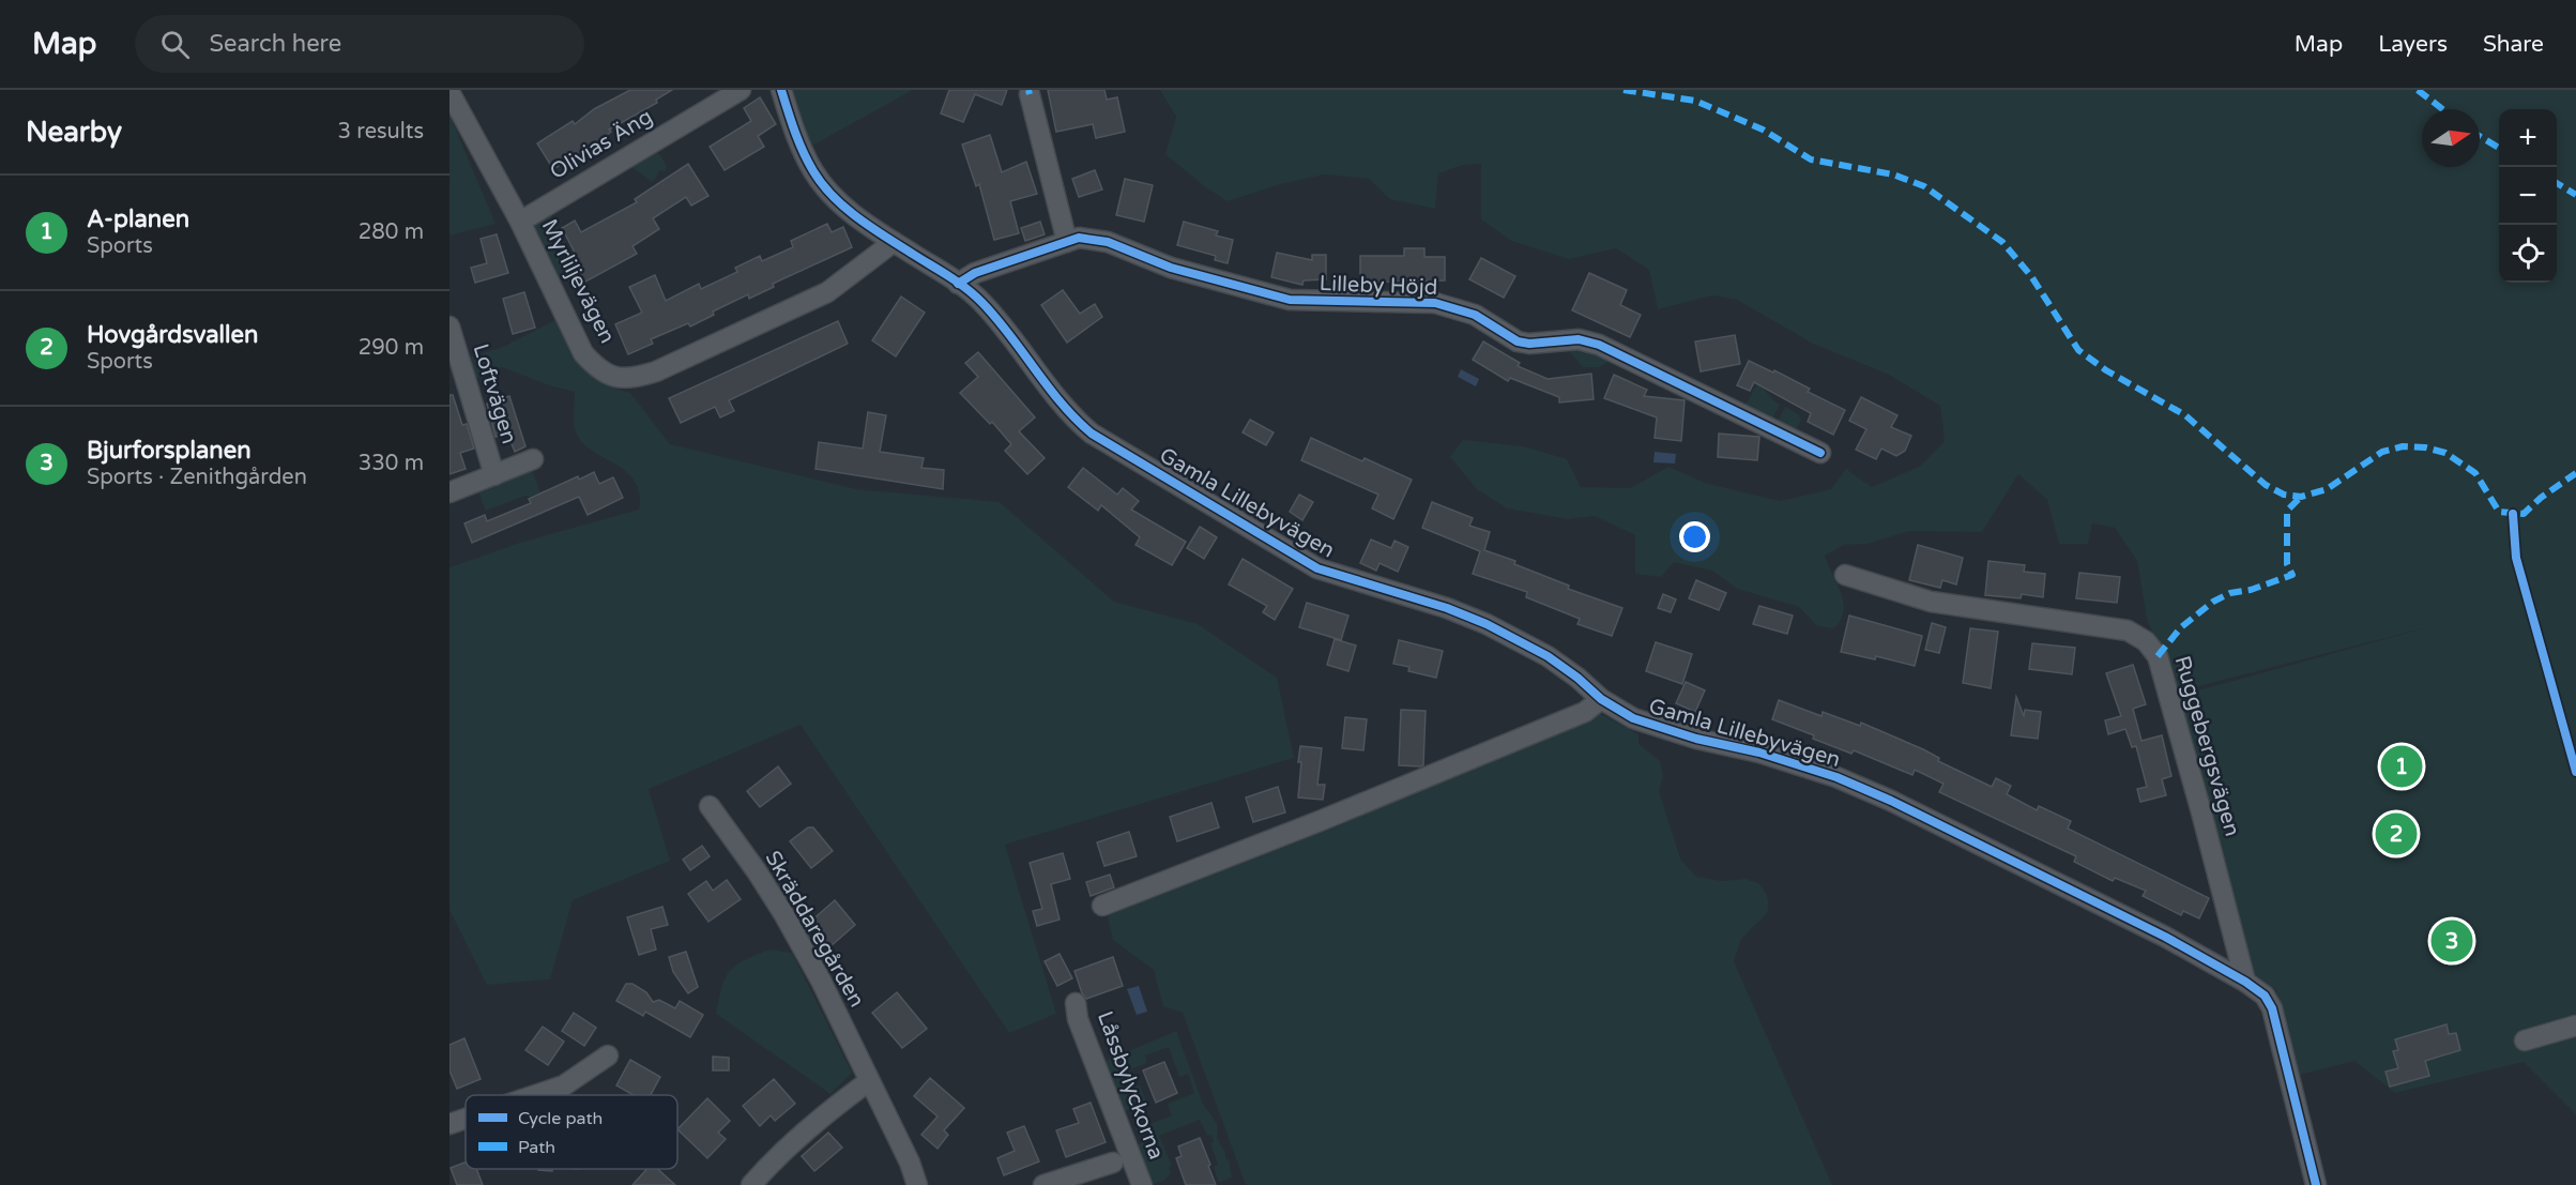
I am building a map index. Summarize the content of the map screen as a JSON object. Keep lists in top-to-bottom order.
{
  "streets": {
    "street": [
      "Olivias Äng",
      "Myrliljevägen",
      "Lilleby Höjd",
      "Loftvägen",
      "Gamla Lillebyvägen",
      "Ruggebergsvägen",
      "Skräddaregården",
      "Låssbylyckorna"
    ]
  },
  "crossings": [
    ["Olivias Äng", "Myrliljevägen"],
    ["Myrliljevägen", "Gamla Lillebyvägen"],
    ["Lilleby Höjd", "Gamla Lillebyvägen"],
    ["Gamla Lillebyvägen", "Ruggebergsvägen"]
  ],
  "legend": ["Cycle path", "Path"],
  "north": "right",
  "page": {
    "header": "Map",
    "search": "Search here",
    "nav": ["Map", "Layers", "Share"],
    "heading": ["Nearby", "3 results"],
    "map_buttons": ["+", "−"],
    "list": [
      {
        "mark": "1",
        "name": "A-planen",
        "note": "Sports",
        "value": "280 m"
      },
      {
        "mark": "2",
        "name": "Hovgårdsvallen",
        "note": "Sports",
        "value": "290 m"
      },
      {
        "mark": "3",
        "name": "Bjurforsplanen",
        "note": "Sports · Zenithgården",
        "value": "330 m"
      }
    ],
    "pins": ["1", "2", "3"]
  }
}
